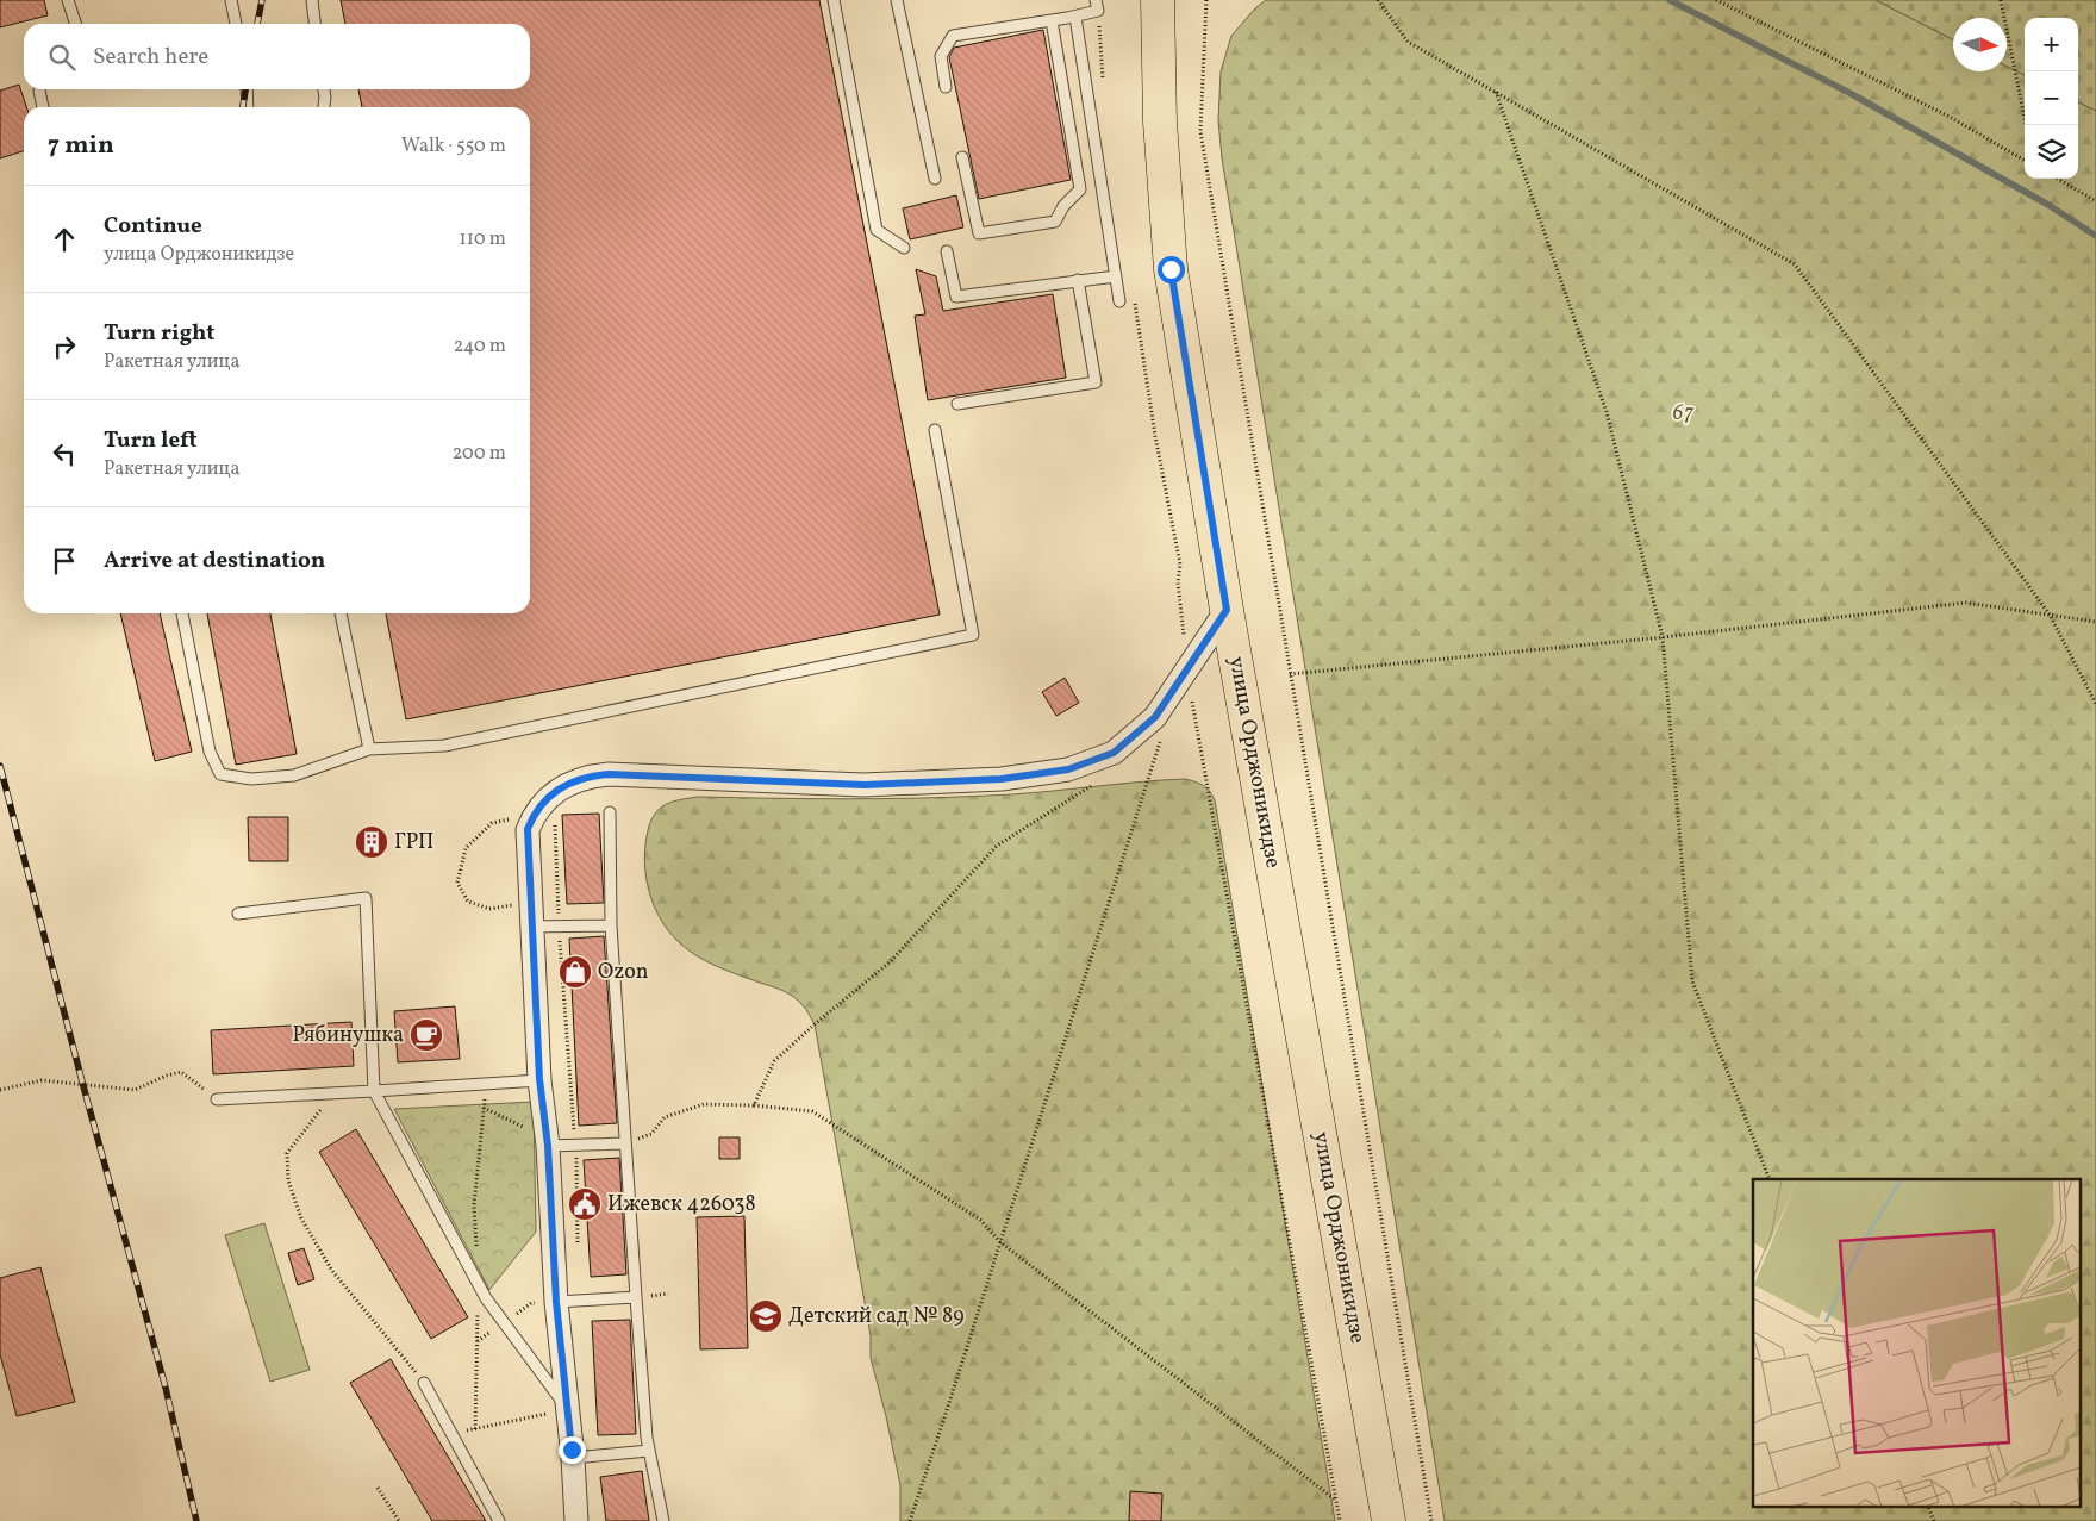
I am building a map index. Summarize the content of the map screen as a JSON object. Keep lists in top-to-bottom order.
{
  "streets": {
    "main road": ["улица Орджоникидзе"]
  },
  "parks": ["67"],
  "places": {
    "building": ["ГРП"],
    "shop": ["Ozon"],
    "cafe": ["Рябинушка"],
    "public building": ["Ижевск 426038"],
    "school or university": ["Детский сад № 89"]
  },
  "north": "right",
  "page": {
    "map_buttons": ["+", "−"],
    "search": "Search here",
    "heading": ["7 min", "Walk · 550 m"],
    "list": [
      ["Continue", "улица Орджоникидзе", "110 m"],
      ["Turn right", "Ракетная улица", "240 m"],
      ["Turn left", "Ракетная улица", "200 m"],
      "Arrive at destination"
    ]
  }
}
